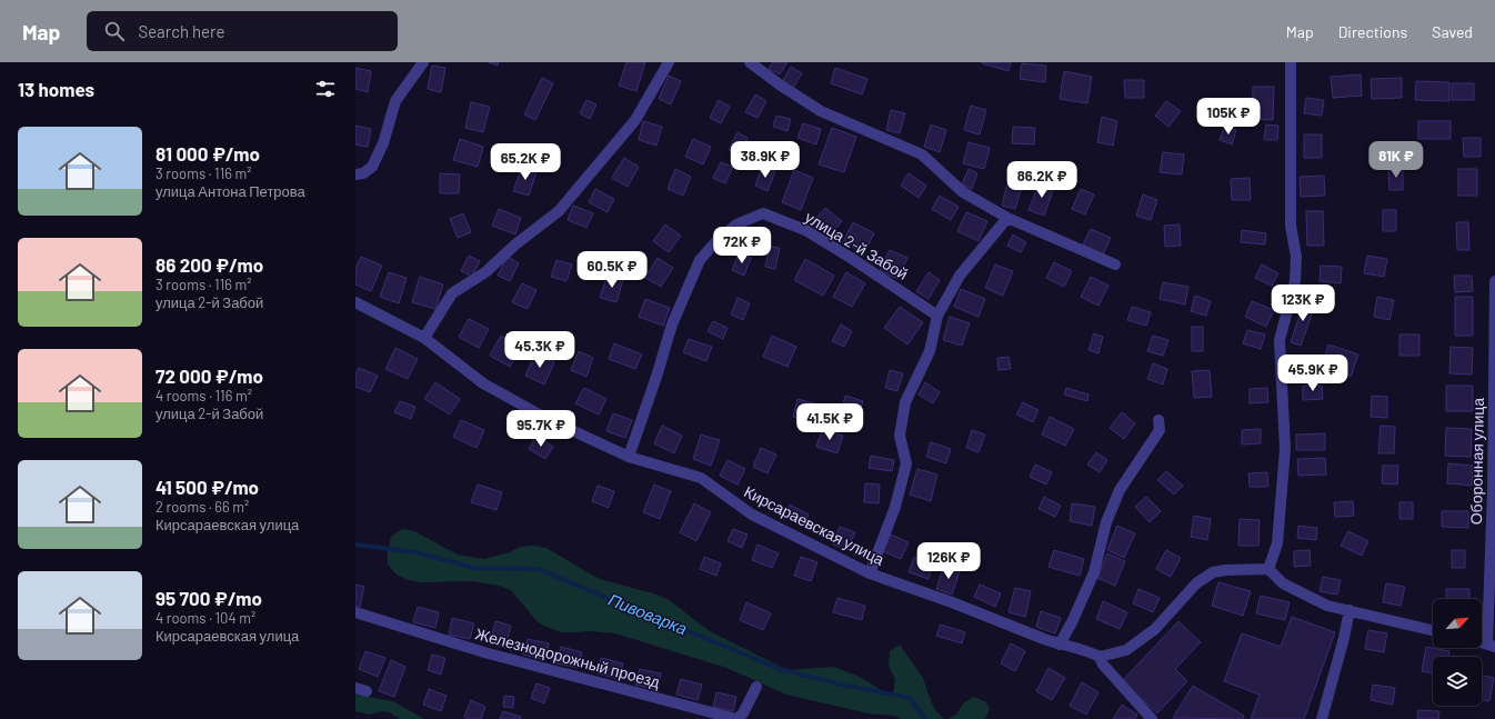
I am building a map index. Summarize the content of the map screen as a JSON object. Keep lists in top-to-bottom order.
{
  "streets": {
    "street": [
      "улица 2-й Забой",
      "Оборонная улица",
      "Кирсараевская улица",
      "Железнодорожный проезд"
    ]
  },
  "crossings": [
    ["улица 2-й Забой", "Кирсараевская улица"]
  ],
  "water": ["Пивоварка"],
  "north": "top right",
  "page": {
    "header": "Map",
    "search": "Search here",
    "nav": ["Map", "Directions", "Saved"],
    "heading": "13 homes",
    "price": [
      "105K ₽",
      "38.9K ₽",
      "81K ₽",
      "65.2K ₽",
      "86.2K ₽",
      "72K ₽",
      "60.5K ₽",
      "123K ₽",
      "45.3K ₽",
      "45.9K ₽",
      "41.5K ₽",
      "95.7K ₽",
      "126K ₽"
    ],
    "list": [
      {
        "name": "81 000 ₽/mo",
        "note": "3 rooms · 116 m² · улица Антона Петрова"
      },
      {
        "name": "86 200 ₽/mo",
        "note": "3 rooms · 116 m² · улица 2-й Забой"
      },
      {
        "name": "72 000 ₽/mo",
        "note": "4 rooms · 116 m² · улица 2-й Забой"
      },
      {
        "name": "41 500 ₽/mo",
        "note": "2 rooms · 66 m² · Кирсараевская улица"
      },
      {
        "name": "95 700 ₽/mo",
        "note": "4 rooms · 104 m² · Кирсараевская улица"
      }
    ]
  }
}
